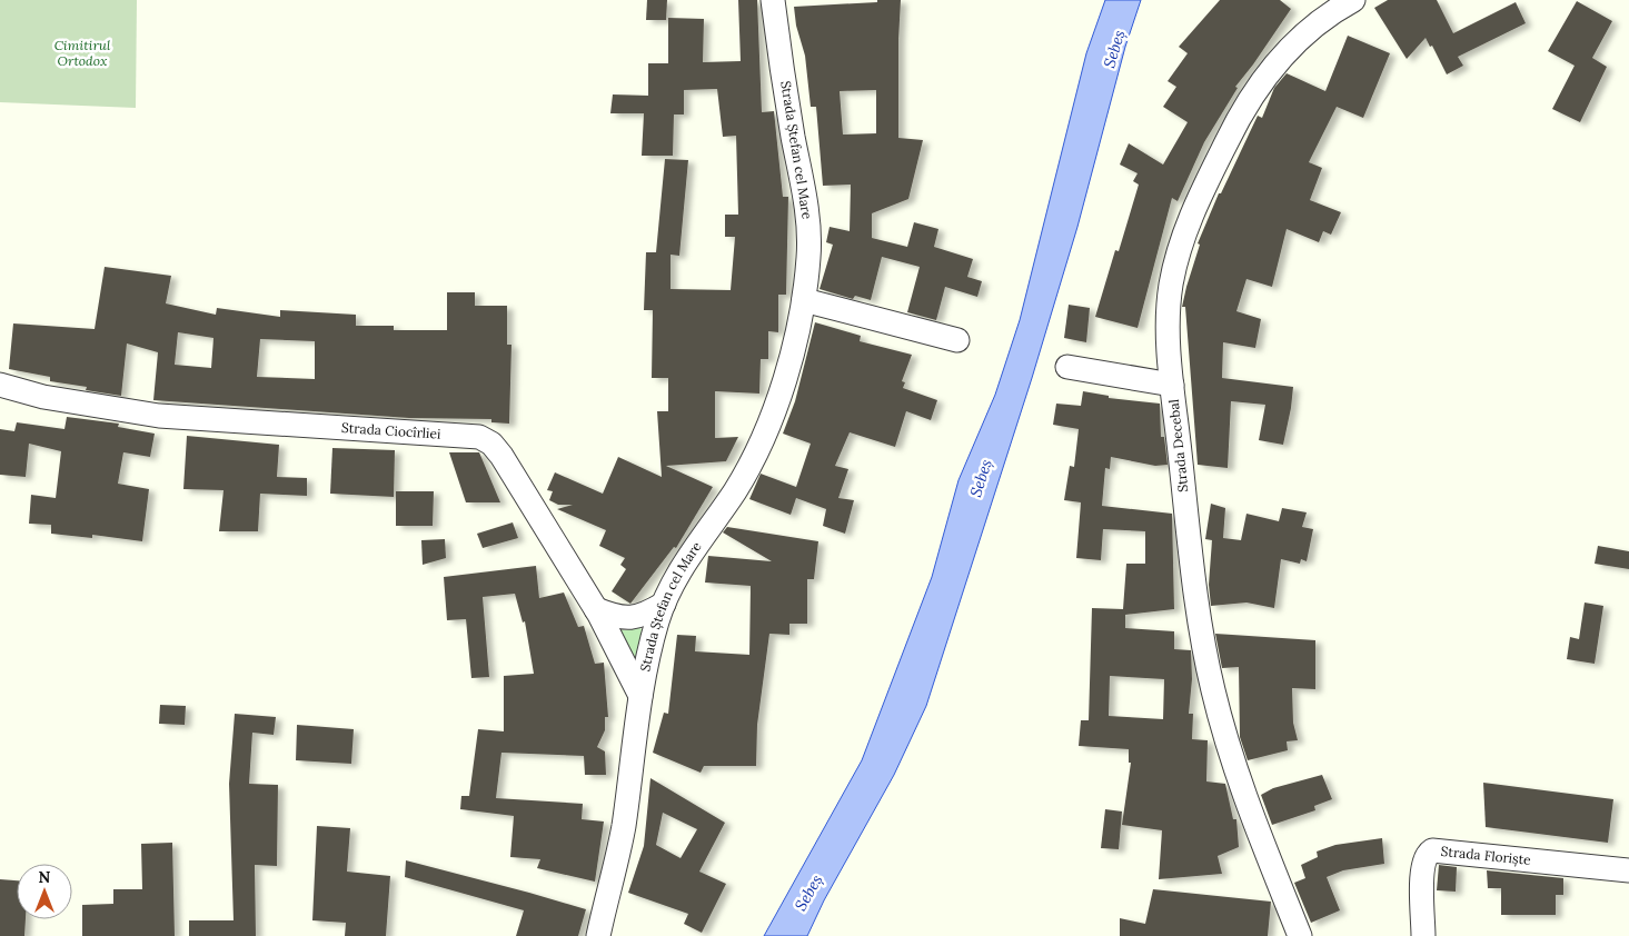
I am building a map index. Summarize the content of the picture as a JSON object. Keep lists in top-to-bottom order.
{
  "streets": {
    "street": [
      "Strada Ștefan cel Mare",
      "Strada Ciocîrliei",
      "Strada Decebal",
      "Strada Floriște"
    ]
  },
  "crossings": [
    ["Strada Ștefan cel Mare", "Strada Ciocîrliei"]
  ],
  "water": ["Sebeș"],
  "parks": ["Cimitirul Ortodox"],
  "north": "top"
}
